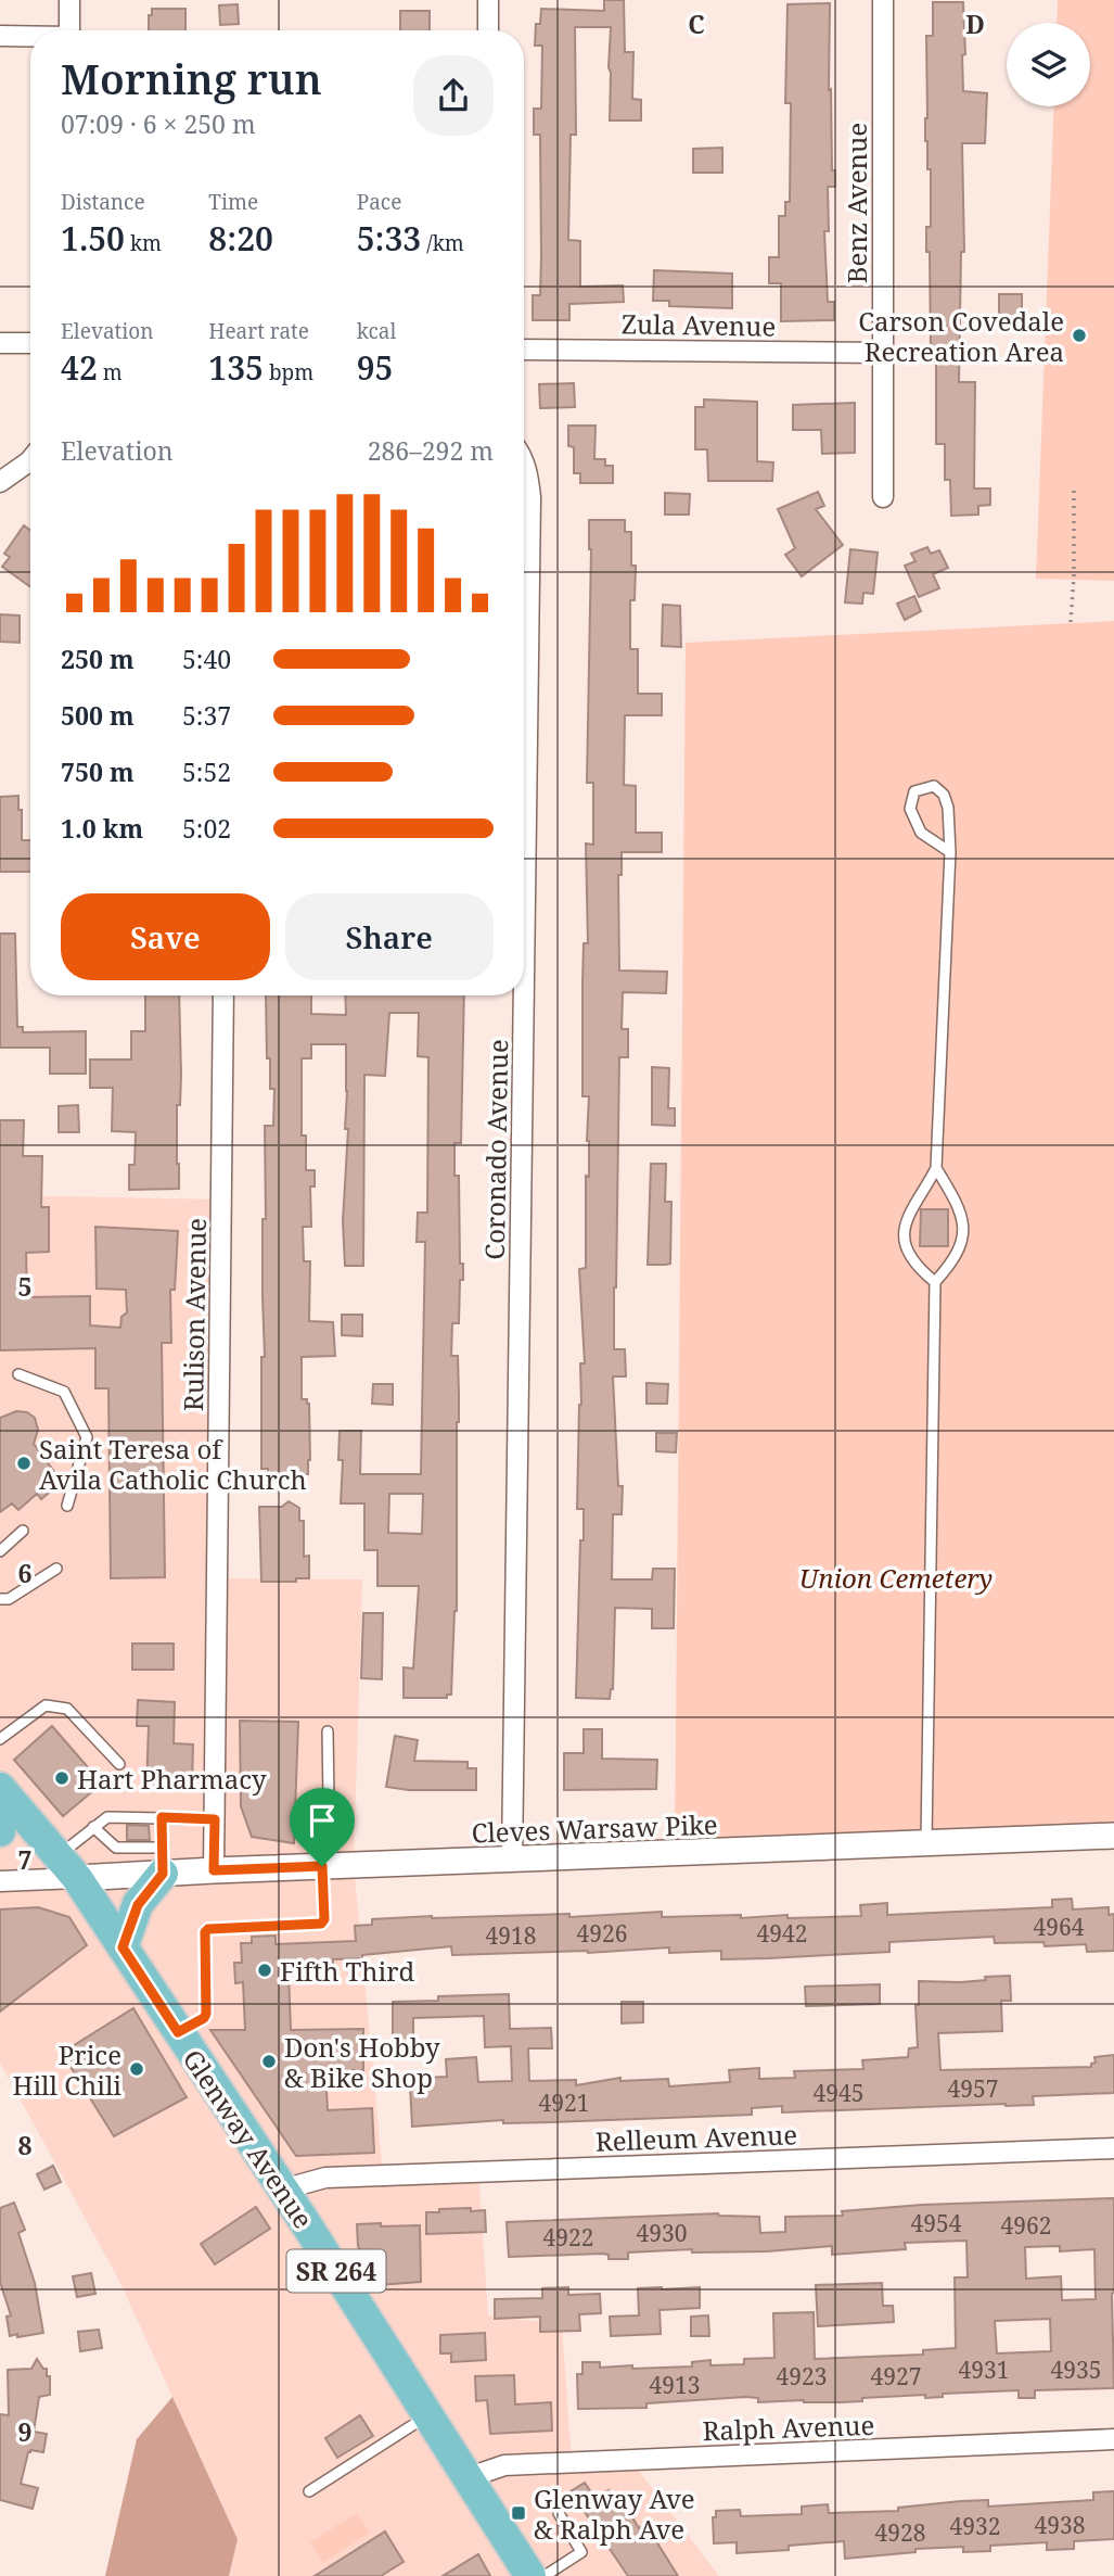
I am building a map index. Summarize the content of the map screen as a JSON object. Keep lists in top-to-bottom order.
{
  "streets": {
    "main road": ["Glenway Avenue", "SR 264"],
    "street": [
      "Benz Avenue",
      "Zula Avenue",
      "Coronado Avenue",
      "Rulison Avenue",
      "Cleves Warsaw Pike",
      "Relleum Avenue",
      "Ralph Avenue"
    ]
  },
  "crossings": [
    ["Benz Avenue", "Zula Avenue"],
    ["Coronado Avenue", "Cleves Warsaw Pike"],
    ["Rulison Avenue", "Cleves Warsaw Pike"],
    ["Cleves Warsaw Pike", "Glenway Avenue"],
    ["Relleum Avenue", "Glenway Avenue"],
    ["Glenway Avenue", "Ralph Avenue"]
  ],
  "parks": ["Union Cemetery"],
  "places": {
    "other": [
      "Carson Covedale Recreation Area",
      "Saint Teresa of Avila Catholic Church",
      "Hart Pharmacy",
      "Fifth Third",
      "Don's Hobby & Bike Shop",
      "Price Hill Chili"
    ],
    "transit": ["Glenway Ave & Ralph Ave"]
  },
  "house_numbers": [
    "4964",
    "4926",
    "4942",
    "4918",
    "4957",
    "4945",
    "4921",
    "4954",
    "4962",
    "4930",
    "4922",
    "4931",
    "4935",
    "4923",
    "4927",
    "4913",
    "4938",
    "4932",
    "4928"
  ],
  "page": {
    "heading": ["Morning run", "07:09 · 6 × 250 m"],
    "stats": [
      ["Distance", "1.50 km"],
      ["Time", "8:20"],
      ["Pace", "5:33 /km"],
      ["Elevation", "42 m"],
      ["Heart rate", "135 bpm"],
      ["kcal", "95"]
    ],
    "chart": ["Elevation", "286–292 m"],
    "list": [
      {
        "name": "250 m",
        "note": "5:40"
      },
      {
        "name": "500 m",
        "note": "5:37"
      },
      {
        "name": "750 m",
        "note": "5:52"
      },
      {
        "name": "1.0 km",
        "note": "5:02"
      }
    ],
    "buttons": ["Save", "Share"]
  },
  "grid": {
    "columns": ["C", "D"],
    "rows": [
      "5",
      "6",
      "7",
      "8",
      "9"
    ]
  }
}
